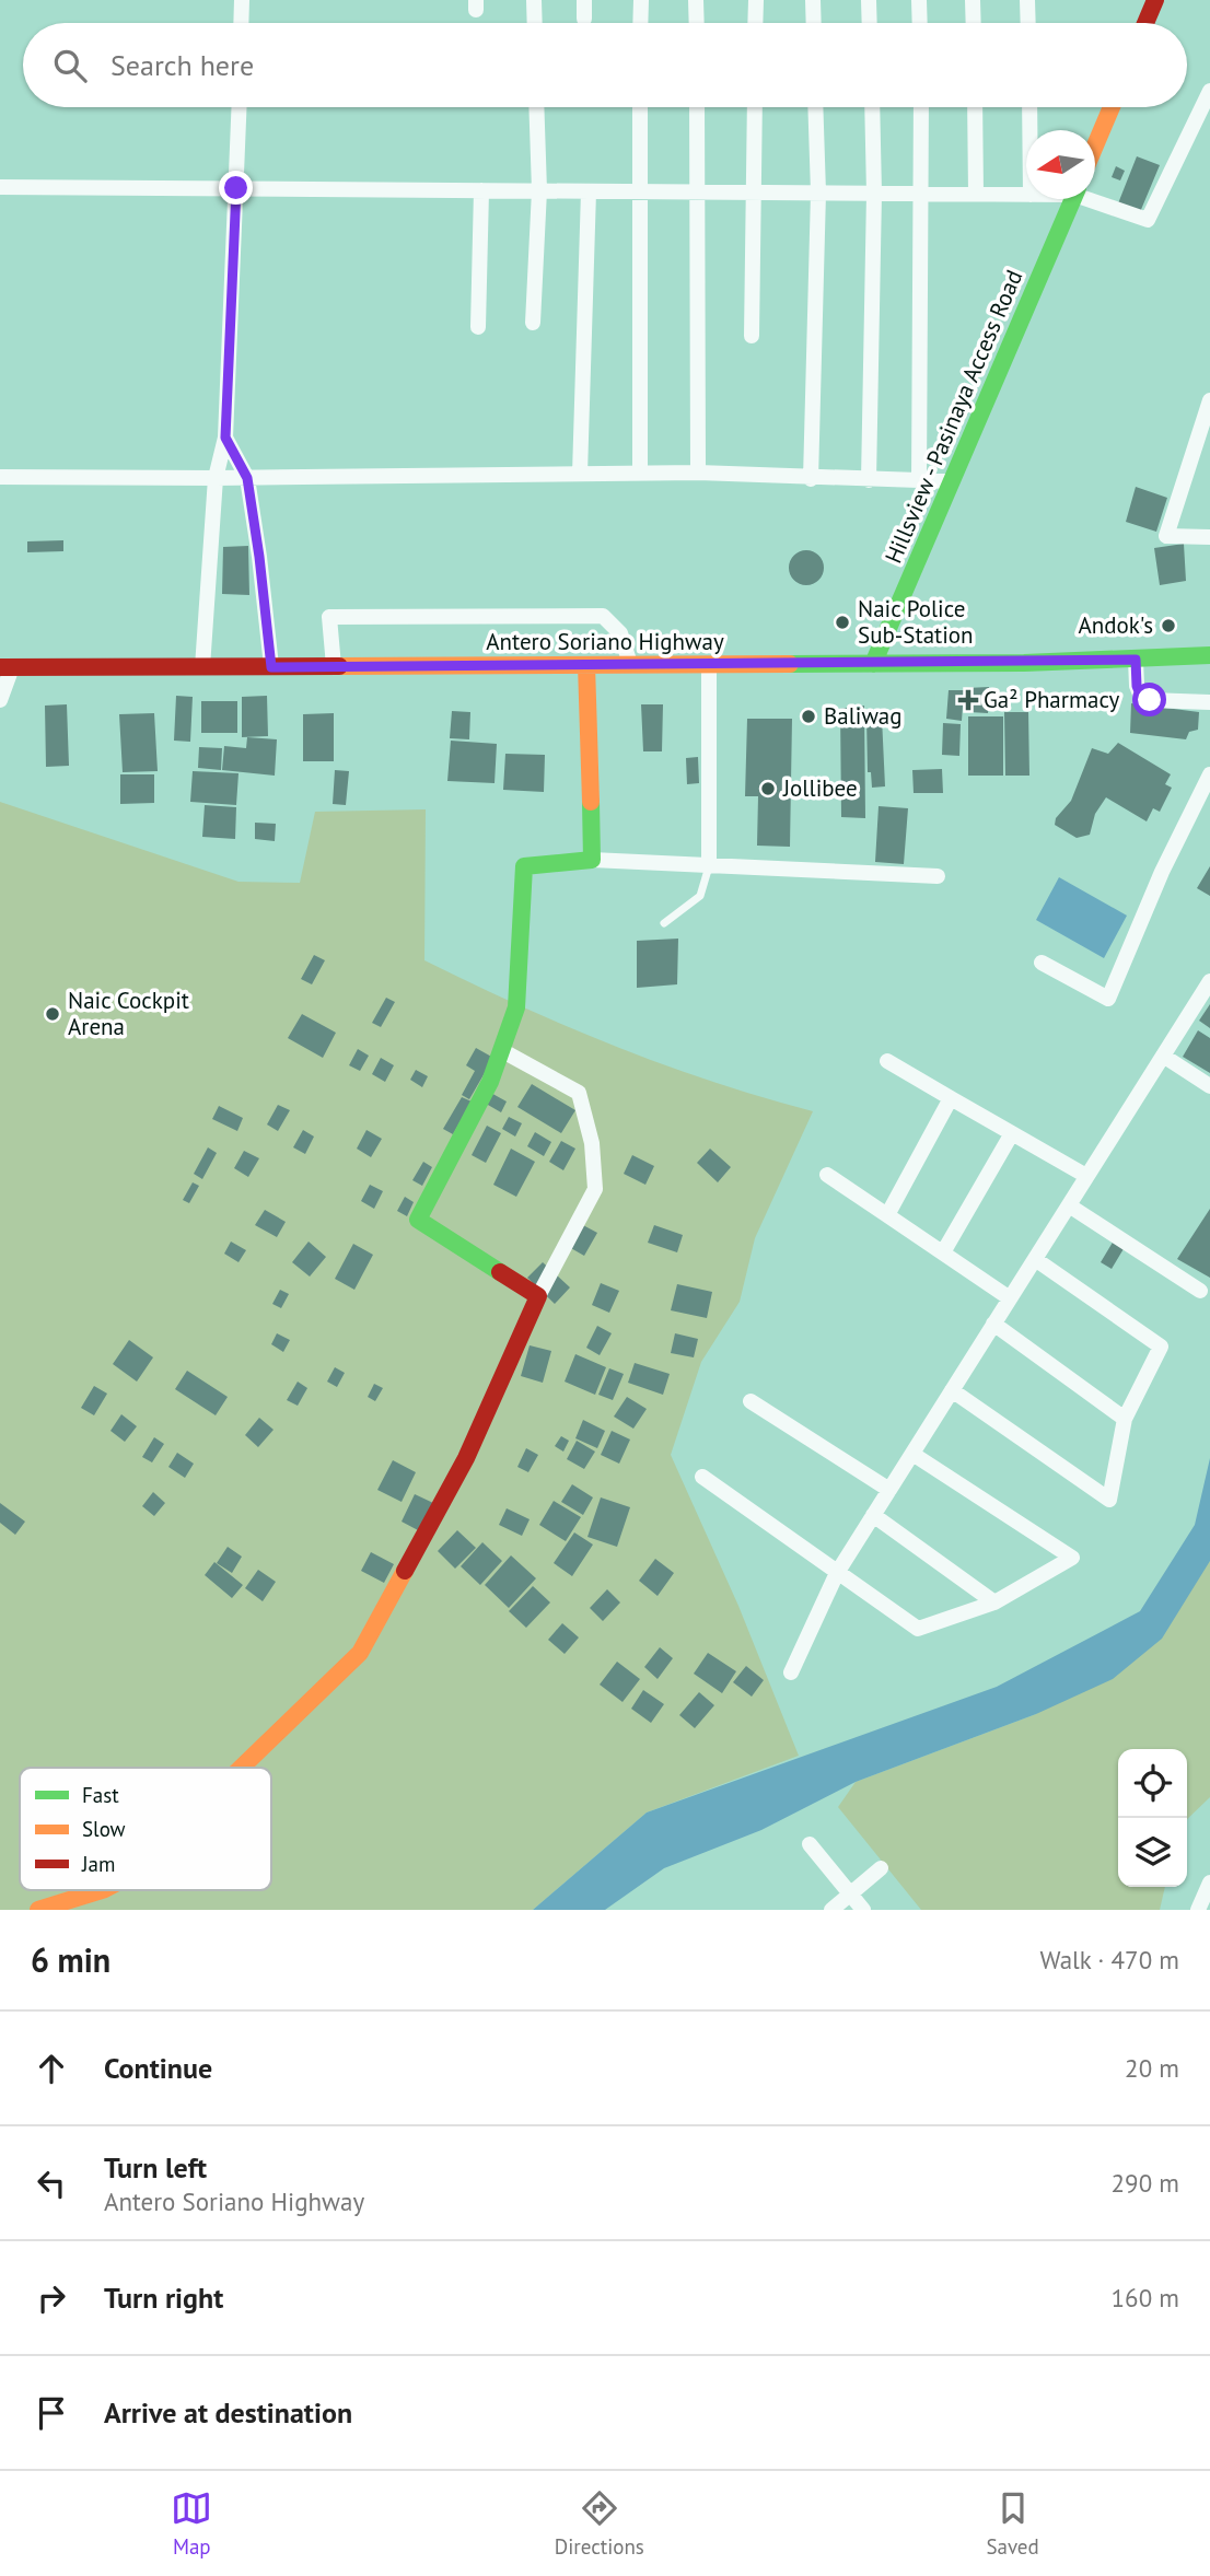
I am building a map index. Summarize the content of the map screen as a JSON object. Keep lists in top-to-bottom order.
{
  "streets": {
    "street": ["Hillsview - Pasinaya Access Road", "Antero Soriano Highway"]
  },
  "crossings": [
    ["Hillsview - Pasinaya Access Road", "Antero Soriano Highway"]
  ],
  "places": {
    "other": [
      "Naic Police Sub-Station",
      "Andok's",
      "Baliwag",
      "Jollibee",
      "Naic Cockpit Arena"
    ],
    "health": ["Ga² Pharmacy"]
  },
  "legend": ["Fast", "Slow", "Jam"],
  "north": "left",
  "page": {
    "search": "Search here",
    "heading": ["6 min", "Walk · 470 m"],
    "list": [
      ["Continue", "20 m"],
      ["Turn left", "Antero Soriano Highway", "290 m"],
      ["Turn right", "160 m"],
      "Arrive at destination"
    ],
    "nav": ["Map", "Directions", "Saved"]
  }
}
